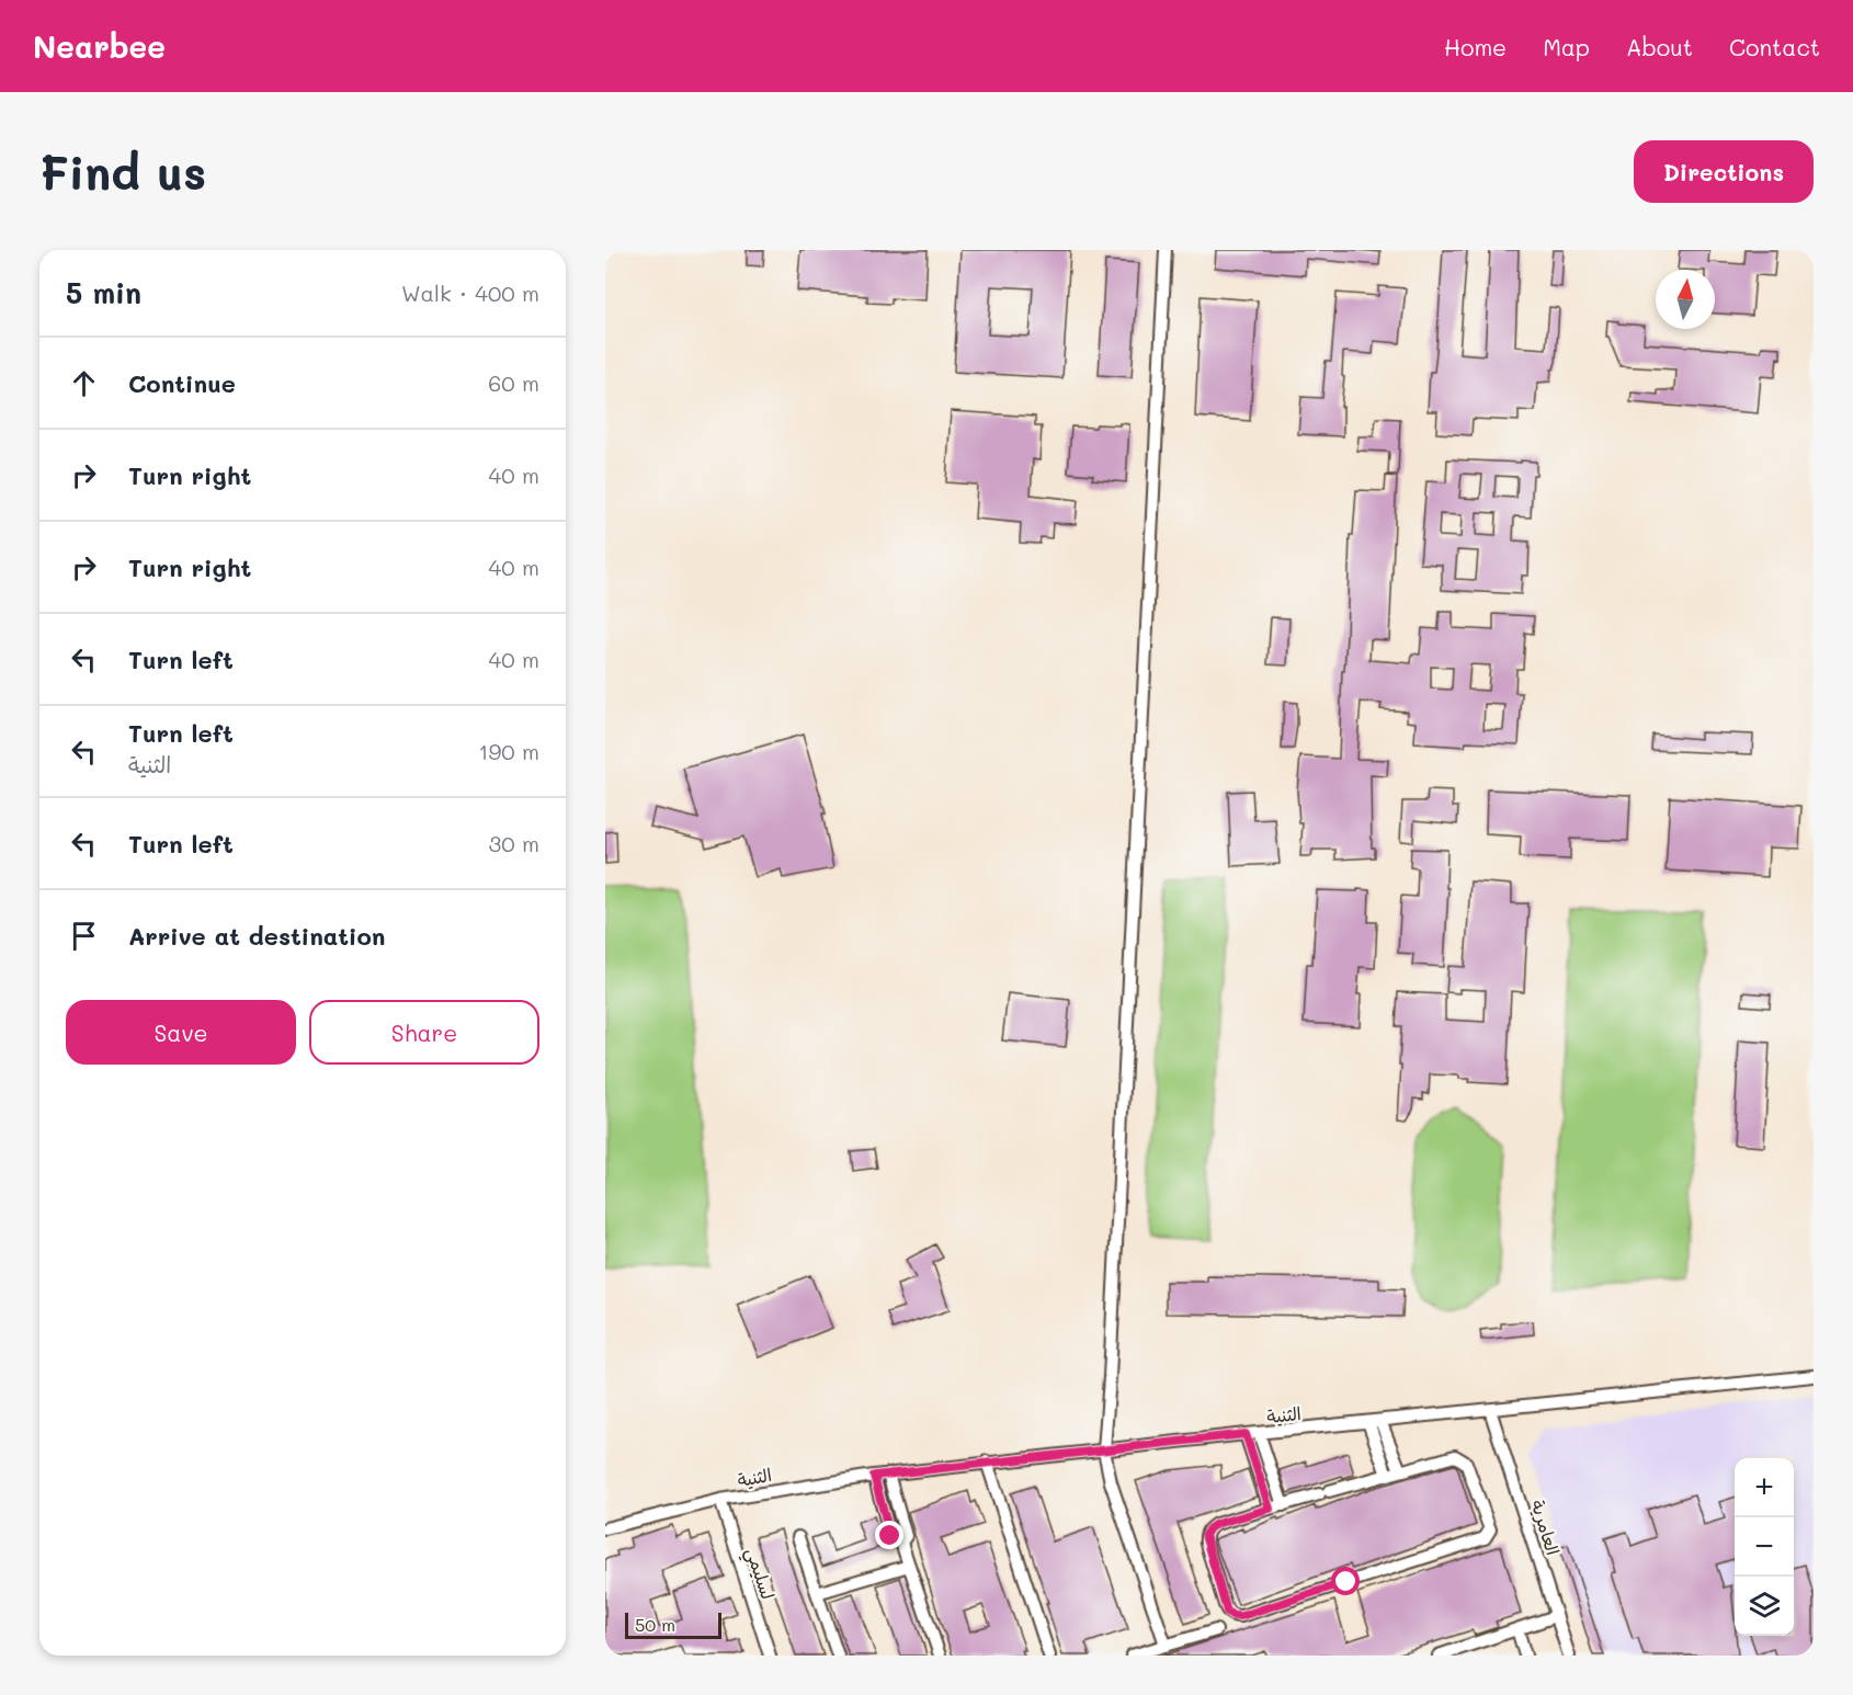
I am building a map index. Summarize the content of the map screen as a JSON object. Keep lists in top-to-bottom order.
{
  "streets": {
    "street": ["الثنية", "العامرية", "لسليمي"]
  },
  "crossings": [
    ["الثنية", "العامرية"],
    ["الثنية", "لسليمي"]
  ],
  "scale_bar": "50 m",
  "north": "top",
  "page": {
    "header": "Nearbee",
    "nav": [
      "Home",
      "Map",
      "About",
      "Contact"
    ],
    "buttons": [
      "Directions",
      ["Save", "Share"]
    ],
    "title": "Find us",
    "heading": ["5 min", "Walk · 400 m"],
    "list": [
      ["Continue", "60 m"],
      ["Turn right", "40 m"],
      ["Turn right", "40 m"],
      ["Turn left", "40 m"],
      ["Turn left", "الثنية", "190 m"],
      ["Turn left", "30 m"],
      "Arrive at destination"
    ],
    "map_buttons": ["+", "−"],
    "scale": "50 m"
  }
}
